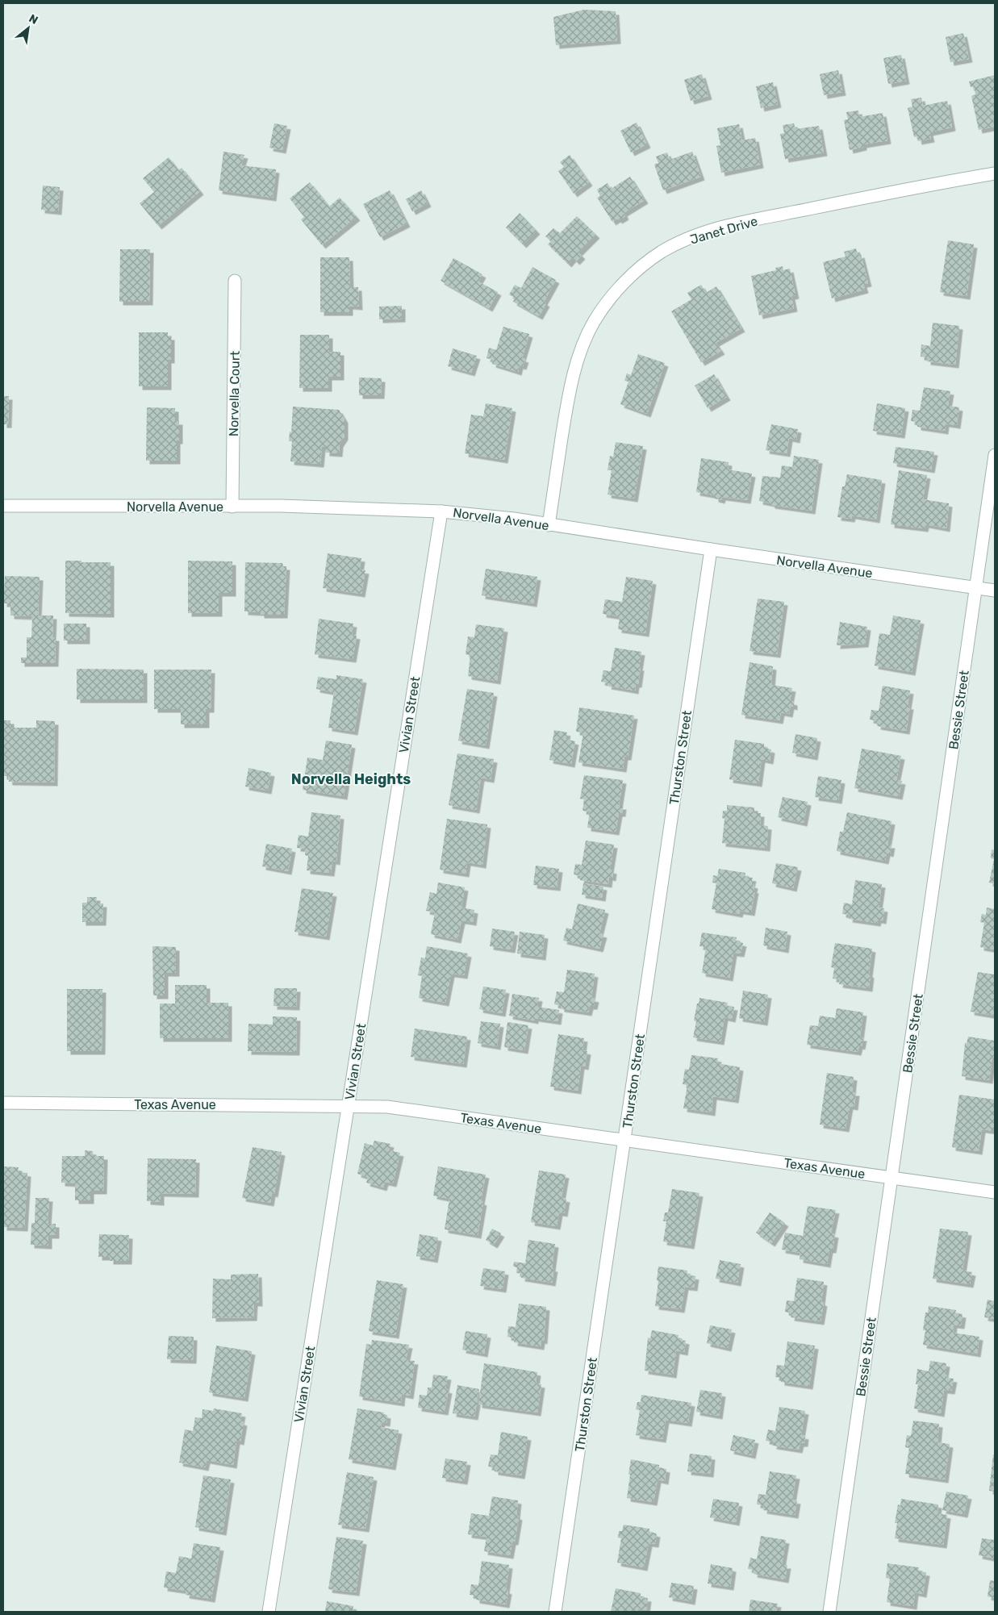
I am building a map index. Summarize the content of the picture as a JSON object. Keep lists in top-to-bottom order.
{
  "streets": {
    "street": [
      "Janet Drive",
      "Norvella Court",
      "Norvella Avenue",
      "Bessie Street",
      "Vivian Street",
      "Thurston Street",
      "Texas Avenue"
    ]
  },
  "crossings": [
    ["Janet Drive", "Norvella Avenue"],
    ["Norvella Court", "Norvella Avenue"],
    ["Norvella Avenue", "Bessie Street"],
    ["Norvella Avenue", "Vivian Street"],
    ["Norvella Avenue", "Thurston Street"],
    ["Bessie Street", "Texas Avenue"],
    ["Vivian Street", "Texas Avenue"],
    ["Thurston Street", "Texas Avenue"]
  ],
  "districts": ["Norvella Heights"],
  "north": "top right"
}
